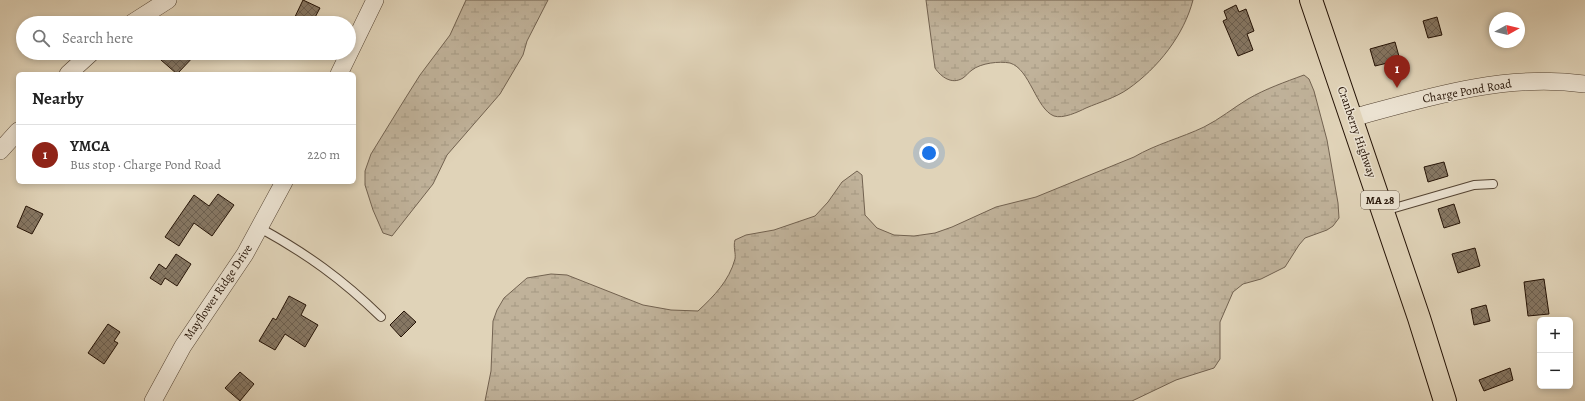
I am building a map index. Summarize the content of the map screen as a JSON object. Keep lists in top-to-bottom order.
{
  "streets": {
    "main road": ["Cranberry Highway", "MA 28"],
    "street": ["Charge Pond Road", "Mayflower Ridge Drive"]
  },
  "crossings": [
    ["Charge Pond Road", "Cranberry Highway"]
  ],
  "north": "right",
  "page": {
    "search": "Search here",
    "pins": "1",
    "heading": "Nearby",
    "list": [
      {
        "mark": "1",
        "name": "YMCA",
        "note": "Bus stop · Charge Pond Road",
        "value": "220 m"
      }
    ],
    "map_buttons": ["+", "−"]
  }
}
